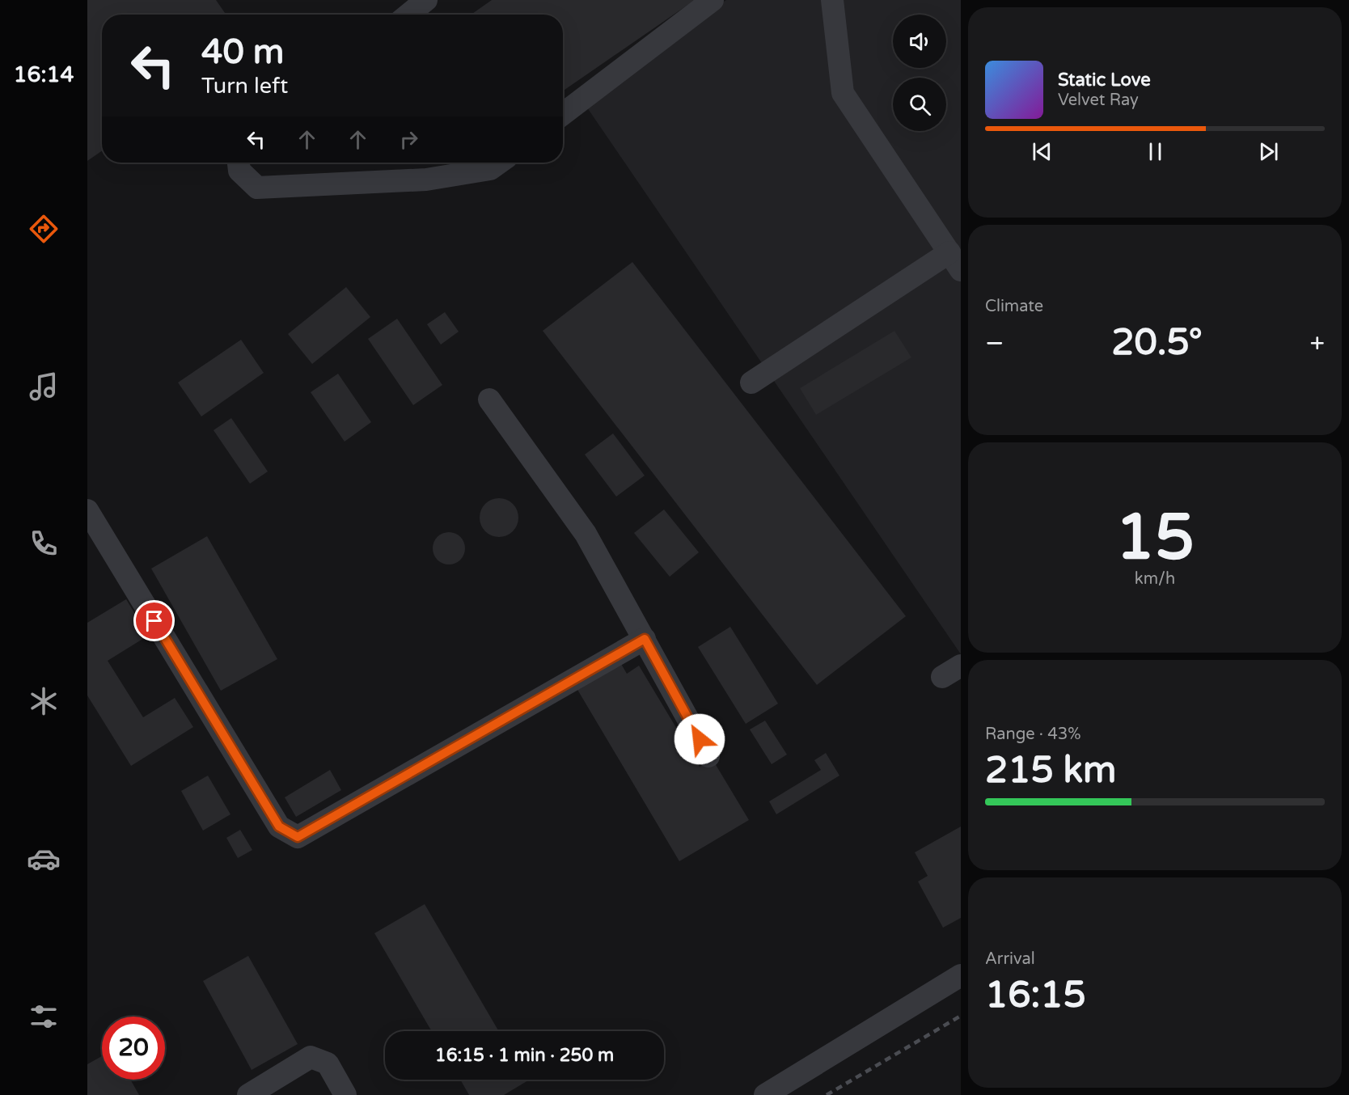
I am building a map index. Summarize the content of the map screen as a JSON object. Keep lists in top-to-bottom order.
{
  "page": {
    "tabs": "16:14",
    "turn": ["40 m", "Turn left"],
    "song": ["Static Love", "Velvet Ray"],
    "tile": [
      "Climate",
      ["15", "km/h"],
      ["Range · 43%", "215 km"],
      ["Arrival", "16:15"]
    ],
    "heat": ["−", "20.5°", "+"],
    "limit": "20",
    "trip": "16:15 · 1 min · 250 m"
  }
}
